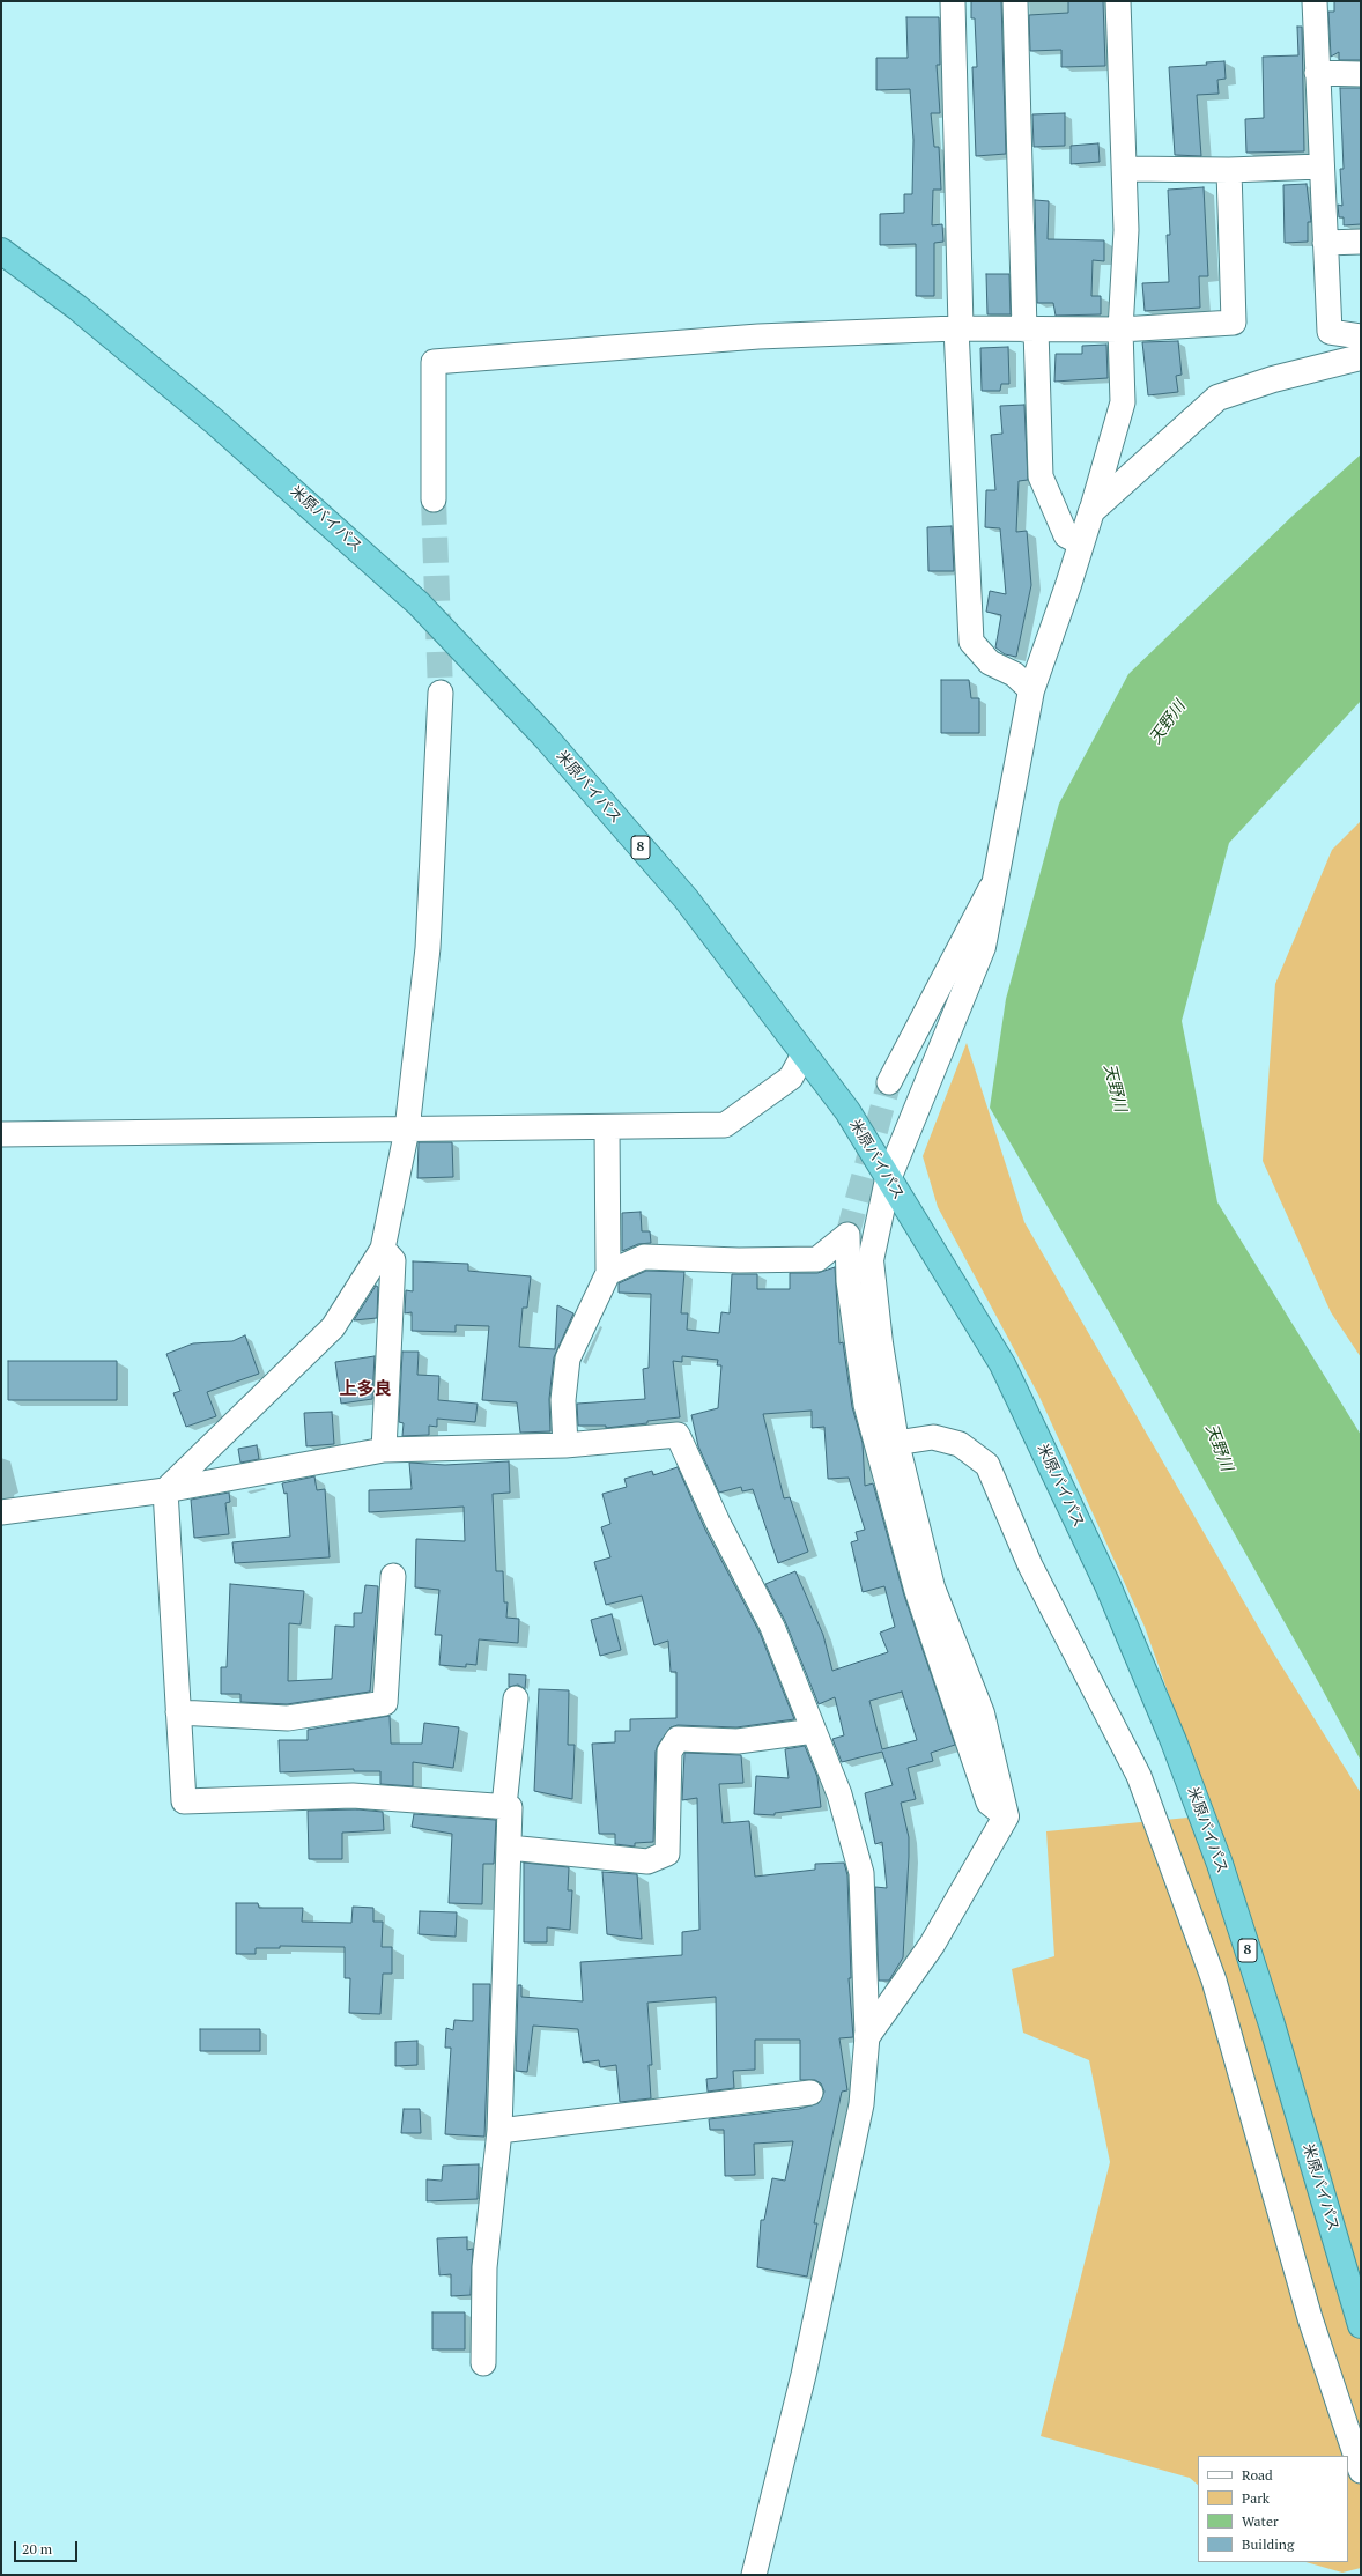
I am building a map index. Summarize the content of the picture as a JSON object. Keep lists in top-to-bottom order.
{
  "streets": {
    "highway": ["米原バイパス", "8"]
  },
  "districts": ["上多良"],
  "water": ["天野川"],
  "legend": [
    "Road",
    "Park",
    "Water",
    "Building"
  ],
  "scale_bar": "20 m"
}
